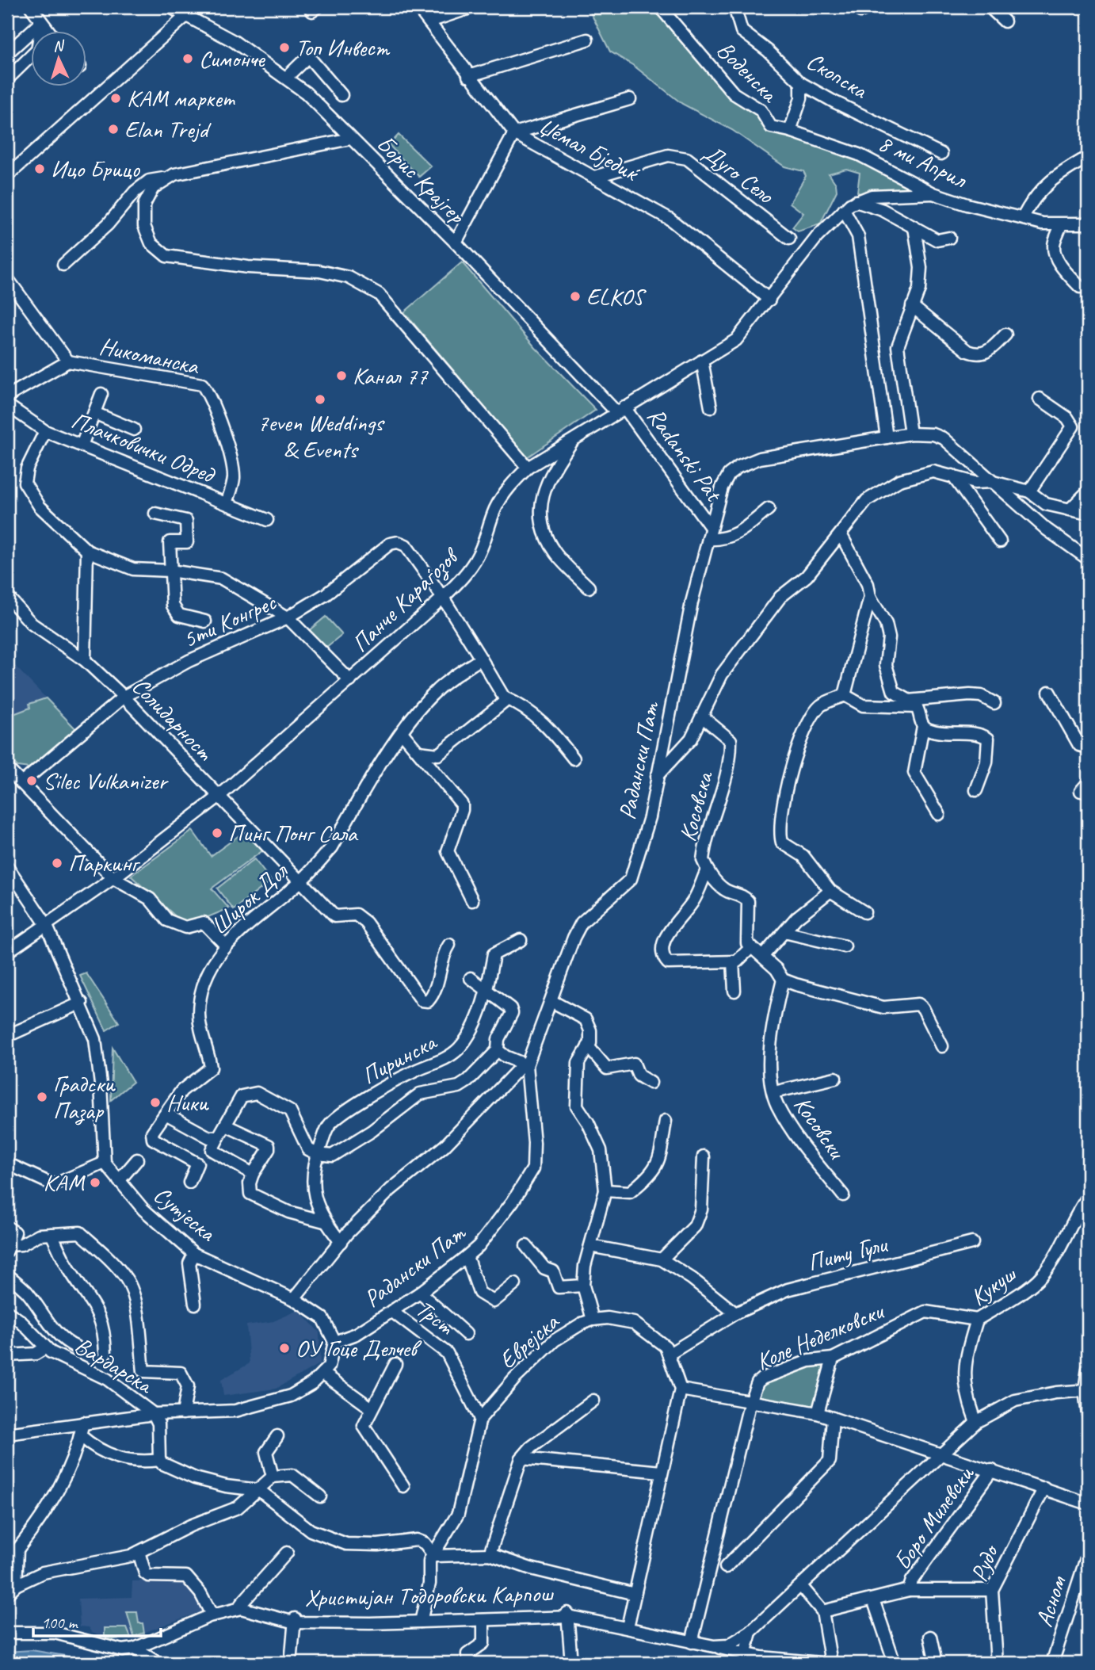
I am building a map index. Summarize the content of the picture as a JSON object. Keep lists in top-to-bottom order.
{
  "streets": {
    "street": [
      "Воденска",
      "Скопска",
      "Џемал Бједиќ",
      "8 ми Април",
      "Дуго Село",
      "Борис Крајгер",
      "Никоманска",
      "Плачковички Одред",
      "Radanski Pat",
      "Панче Караѓозов",
      "5ти Конгрес",
      "Солидарност",
      "Радански Пат",
      "Косовска",
      "Широк Дол",
      "Пиринска",
      "Косовски",
      "Сутјеска",
      "Питу Гули",
      "Кукуш",
      "Трст",
      "Коле Неделковски",
      "Еврејска",
      "Вардарска",
      "Боро Милевски",
      "Рудо",
      "Христијан Тодоровски Карпош",
      "Асном"
    ]
  },
  "crossings": [
    ["Воденска", "8 ми Април"],
    ["Џемал Бједиќ", "Дуго Село"],
    ["Џемал Бједиќ", "Панче Караѓозов"],
    ["Борис Крајгер", "Radanski Pat"],
    ["Борис Крајгер", "Панче Караѓозов"],
    ["Никоманска", "Плачковички Одред"],
    ["Radanski Pat", "Панче Караѓозов"],
    ["Radanski Pat", "Радански Пат"],
    ["Панче Караѓозов", "5ти Конгрес"],
    ["Панче Караѓозов", "Солидарност"],
    ["5ти Конгрес", "Солидарност"],
    ["Солидарност", "Широк Дол"],
    ["Радански Пат", "Косовска"],
    ["Радански Пат", "Сутјеска"],
    ["Радански Пат", "Трст"],
    ["Питу Гули", "Еврејска"],
    ["Кукуш", "Коле Неделковски"],
    ["Трст", "Еврејска"],
    ["Коле Неделковски", "Христијан Тодоровски Карпош"],
    ["Боро Милевски", "Рудо"]
  ],
  "places": [
    "Топ Инвест",
    "Симонче",
    "КАМ маркет",
    "Elan Trejd",
    "Ицо Брицо",
    "ELKOS",
    "Канал 77",
    "7even Weddings & Events",
    "Silec Vulkanizer",
    "Пинг Понг Сала",
    "Паркинг",
    "Градски Пазар",
    "Ники",
    "КАМ",
    "ОУ Гоце Делчев"
  ],
  "scale_bar": "100 m",
  "north": "top"
}
